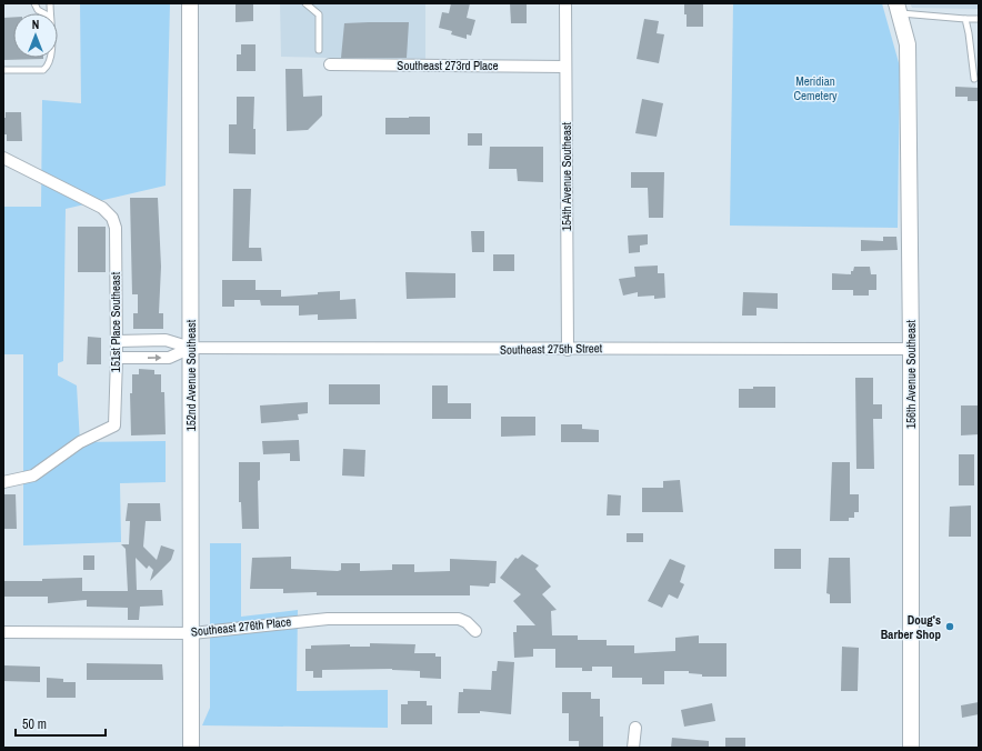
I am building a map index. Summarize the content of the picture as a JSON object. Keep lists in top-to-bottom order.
{
  "streets": {
    "street": [
      "Southeast 273rd Place",
      "154th Avenue Southeast",
      "151st Place Southeast",
      "Southeast 275th Street",
      "156th Avenue Southeast",
      "152nd Avenue Southeast",
      "Southeast 276th Place"
    ]
  },
  "crossings": [
    ["Southeast 273rd Place", "154th Avenue Southeast"],
    ["154th Avenue Southeast", "Southeast 275th Street"],
    ["151st Place Southeast", "Southeast 275th Street"],
    ["Southeast 275th Street", "156th Avenue Southeast"],
    ["Southeast 275th Street", "152nd Avenue Southeast"],
    ["152nd Avenue Southeast", "Southeast 276th Place"]
  ],
  "parks": ["Meridian Cemetery"],
  "places": ["Doug's Barber Shop"],
  "scale_bar": "50 m",
  "north": "top"
}
